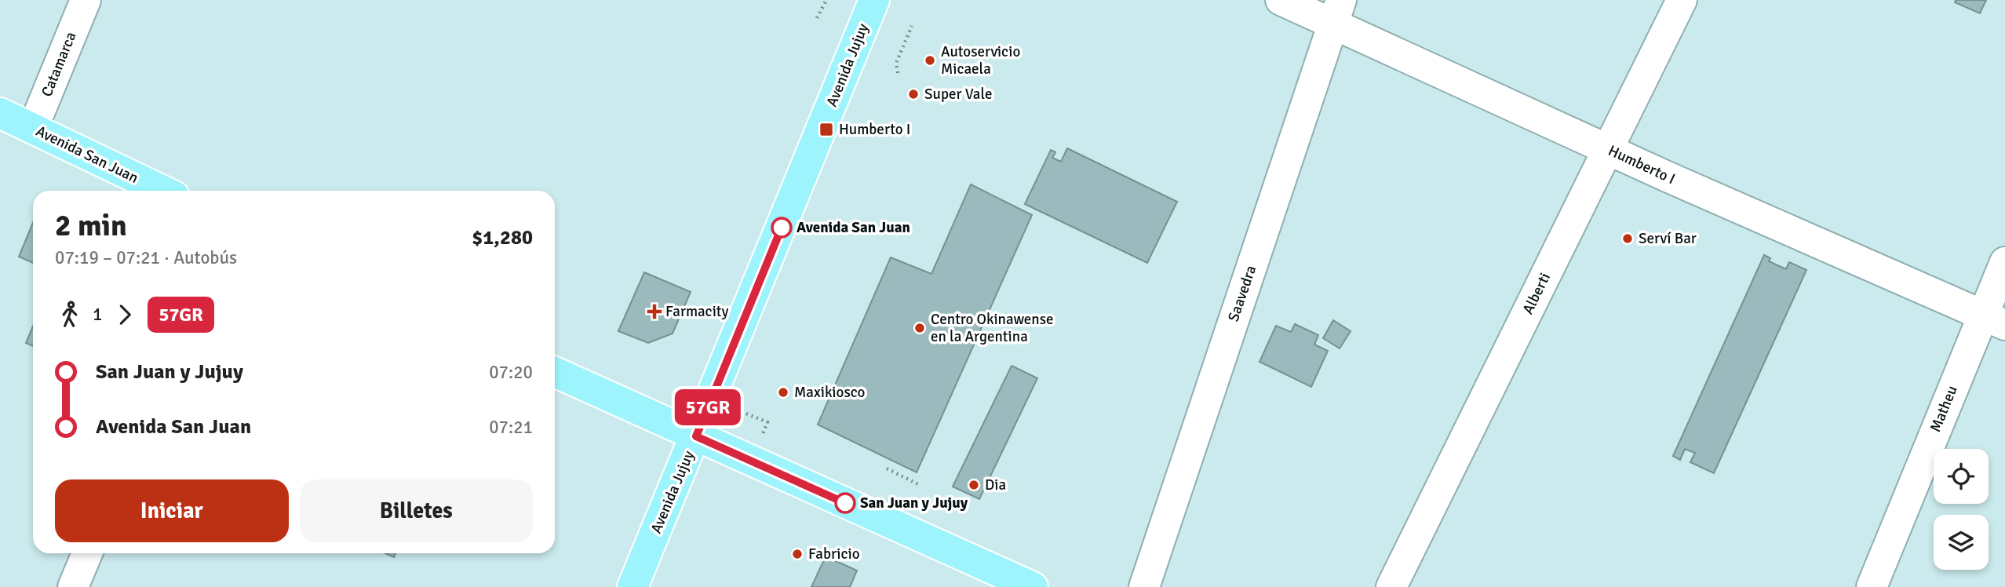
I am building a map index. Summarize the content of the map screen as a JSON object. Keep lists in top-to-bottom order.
{
  "streets": {
    "main road": ["Avenida Jujuy", "Avenida San Juan"],
    "street": [
      "Catamarca",
      "Humberto I",
      "Saavedra",
      "Alberti",
      "Matheu"
    ]
  },
  "crossings": [
    ["Catamarca", "Avenida San Juan"],
    ["Humberto I", "Saavedra"],
    ["Humberto I", "Alberti"],
    ["Humberto I", "Matheu"]
  ],
  "places": {
    "other": [
      "Autoservicio Micaela",
      "Super Vale",
      "Avenida San Juan",
      "Serví Bar",
      "Centro Okinawense en la Argentina",
      "Maxikiosco",
      "Dia",
      "San Juan y Jujuy",
      "Fabricio"
    ],
    "transit": ["Humberto I"],
    "health": ["Farmacity"]
  },
  "lines": ["bus line 57GR"],
  "page": {
    "on_map": "57GR",
    "heading": ["2 min", "07:19 – 07:21 · Autobús", "$1,280"],
    "legs": ["1", "57GR"],
    "list": [
      {
        "name": "San Juan y Jujuy",
        "value": "07:20"
      },
      {
        "name": "Avenida San Juan",
        "value": "07:21"
      }
    ],
    "buttons": ["Iniciar", "Billetes"]
  }
}
